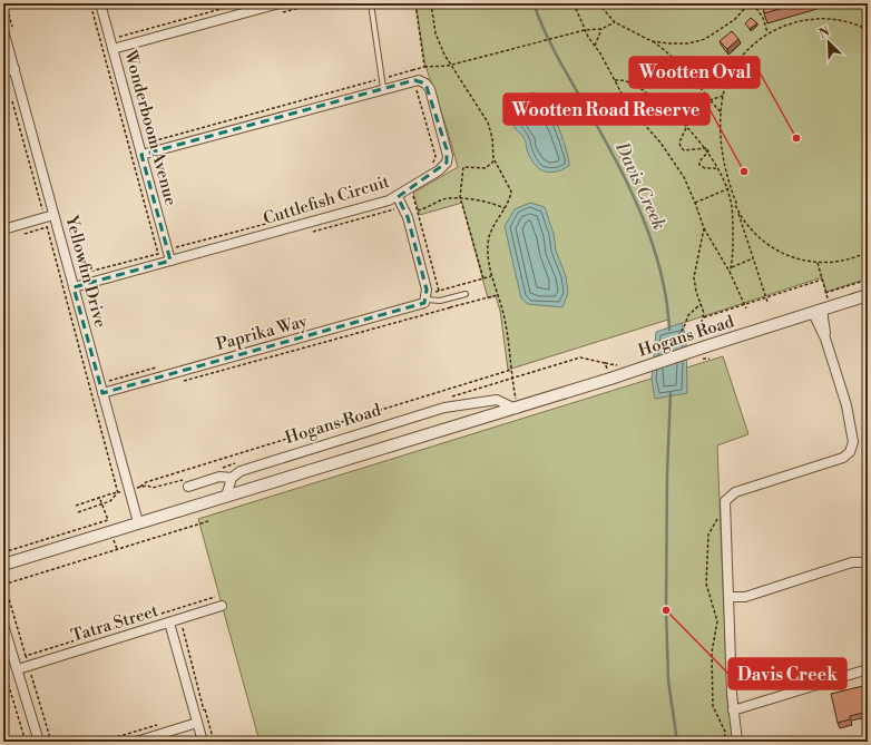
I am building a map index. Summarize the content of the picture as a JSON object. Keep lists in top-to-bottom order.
{
  "streets": {
    "street": [
      "Wonderboom Avenue",
      "Cuttlefish Circuit",
      "Yellowfin Drive",
      "Paprika Way",
      "Hogans Road",
      "Tatra Street"
    ]
  },
  "crossings": [
    ["Wonderboom Avenue", "Cuttlefish Circuit"],
    ["Cuttlefish Circuit", "Yellowfin Drive"],
    ["Yellowfin Drive", "Paprika Way"],
    ["Yellowfin Drive", "Hogans Road"]
  ],
  "water": ["Davis Creek"],
  "places": ["Wootten Oval", "Wootten Road Reserve", "Davis Creek"],
  "north": "top left"
}
